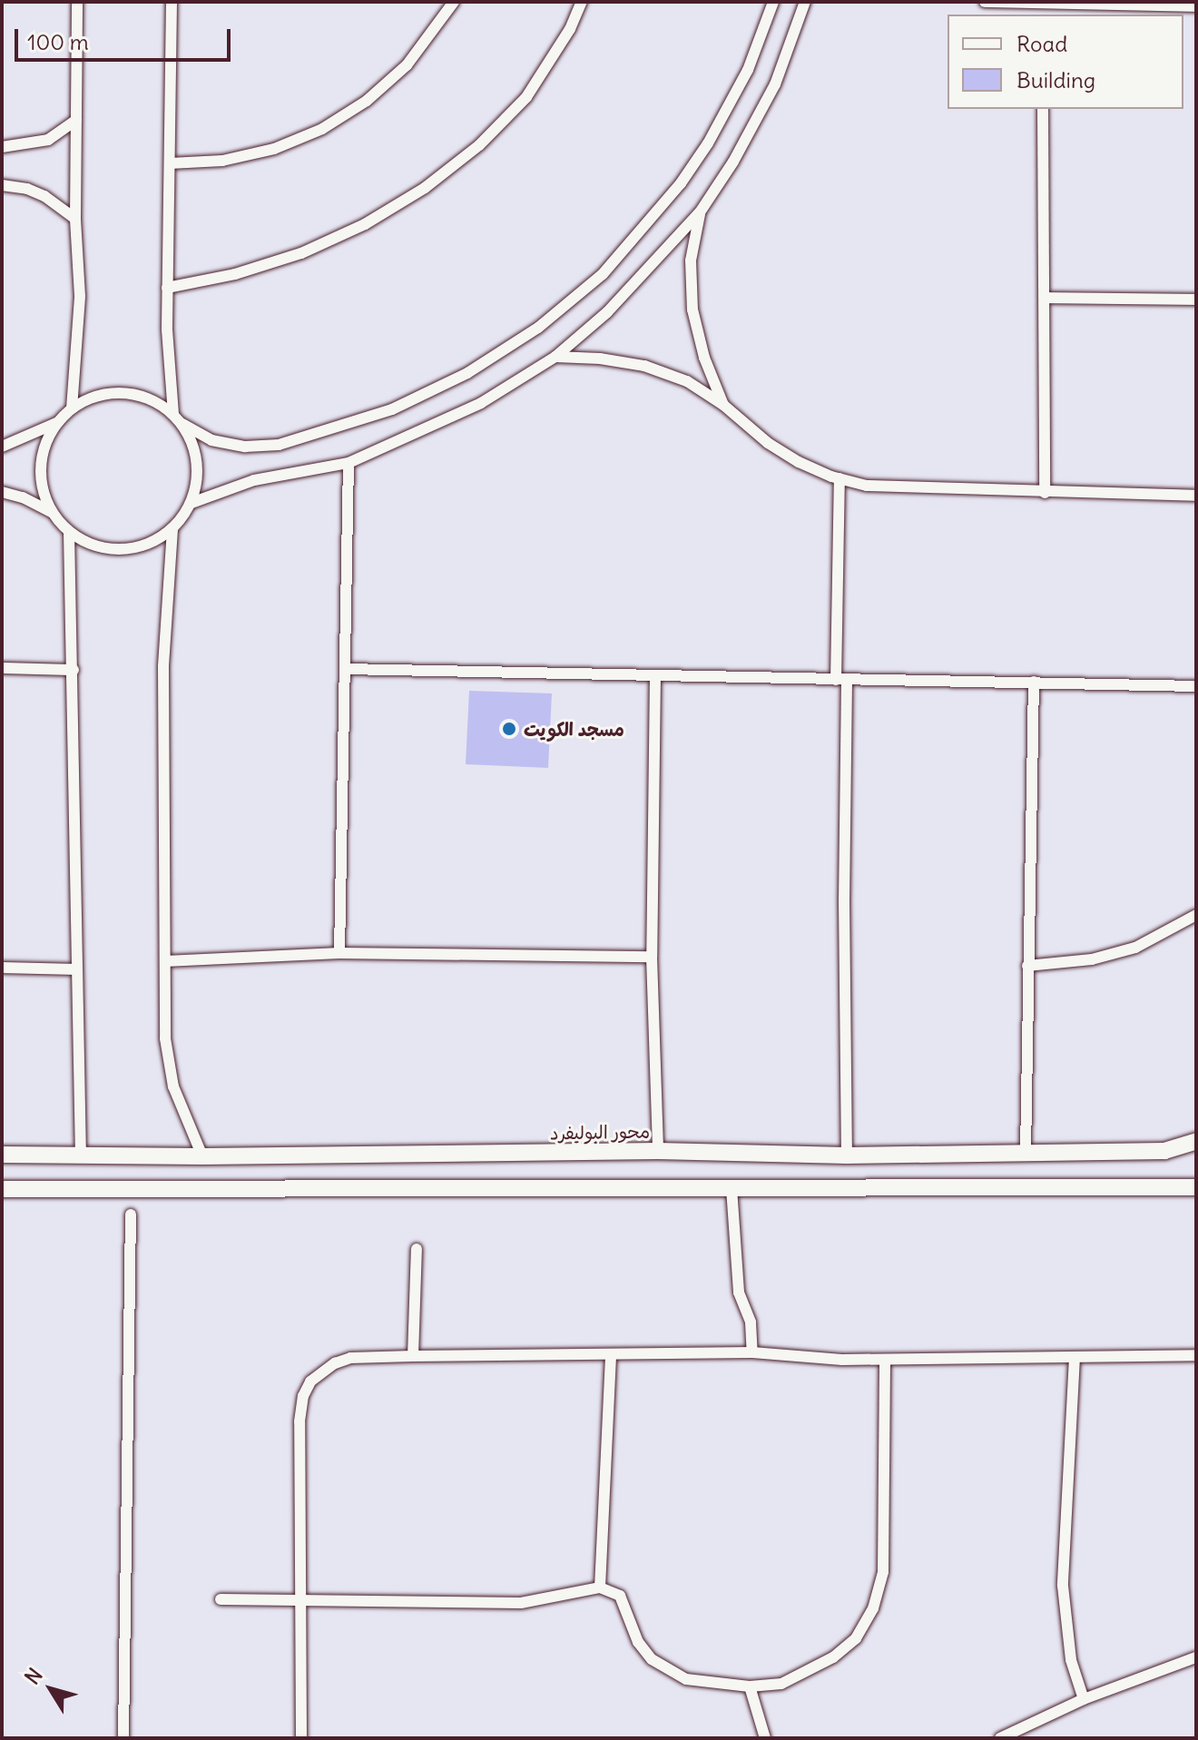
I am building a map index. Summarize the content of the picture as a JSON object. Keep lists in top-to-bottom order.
{
  "streets": {
    "street": ["محور البوليفرد"]
  },
  "places": ["مسجد الكويت"],
  "legend": ["Road", "Building"],
  "scale_bar": "100 m",
  "north": "top left"
}
